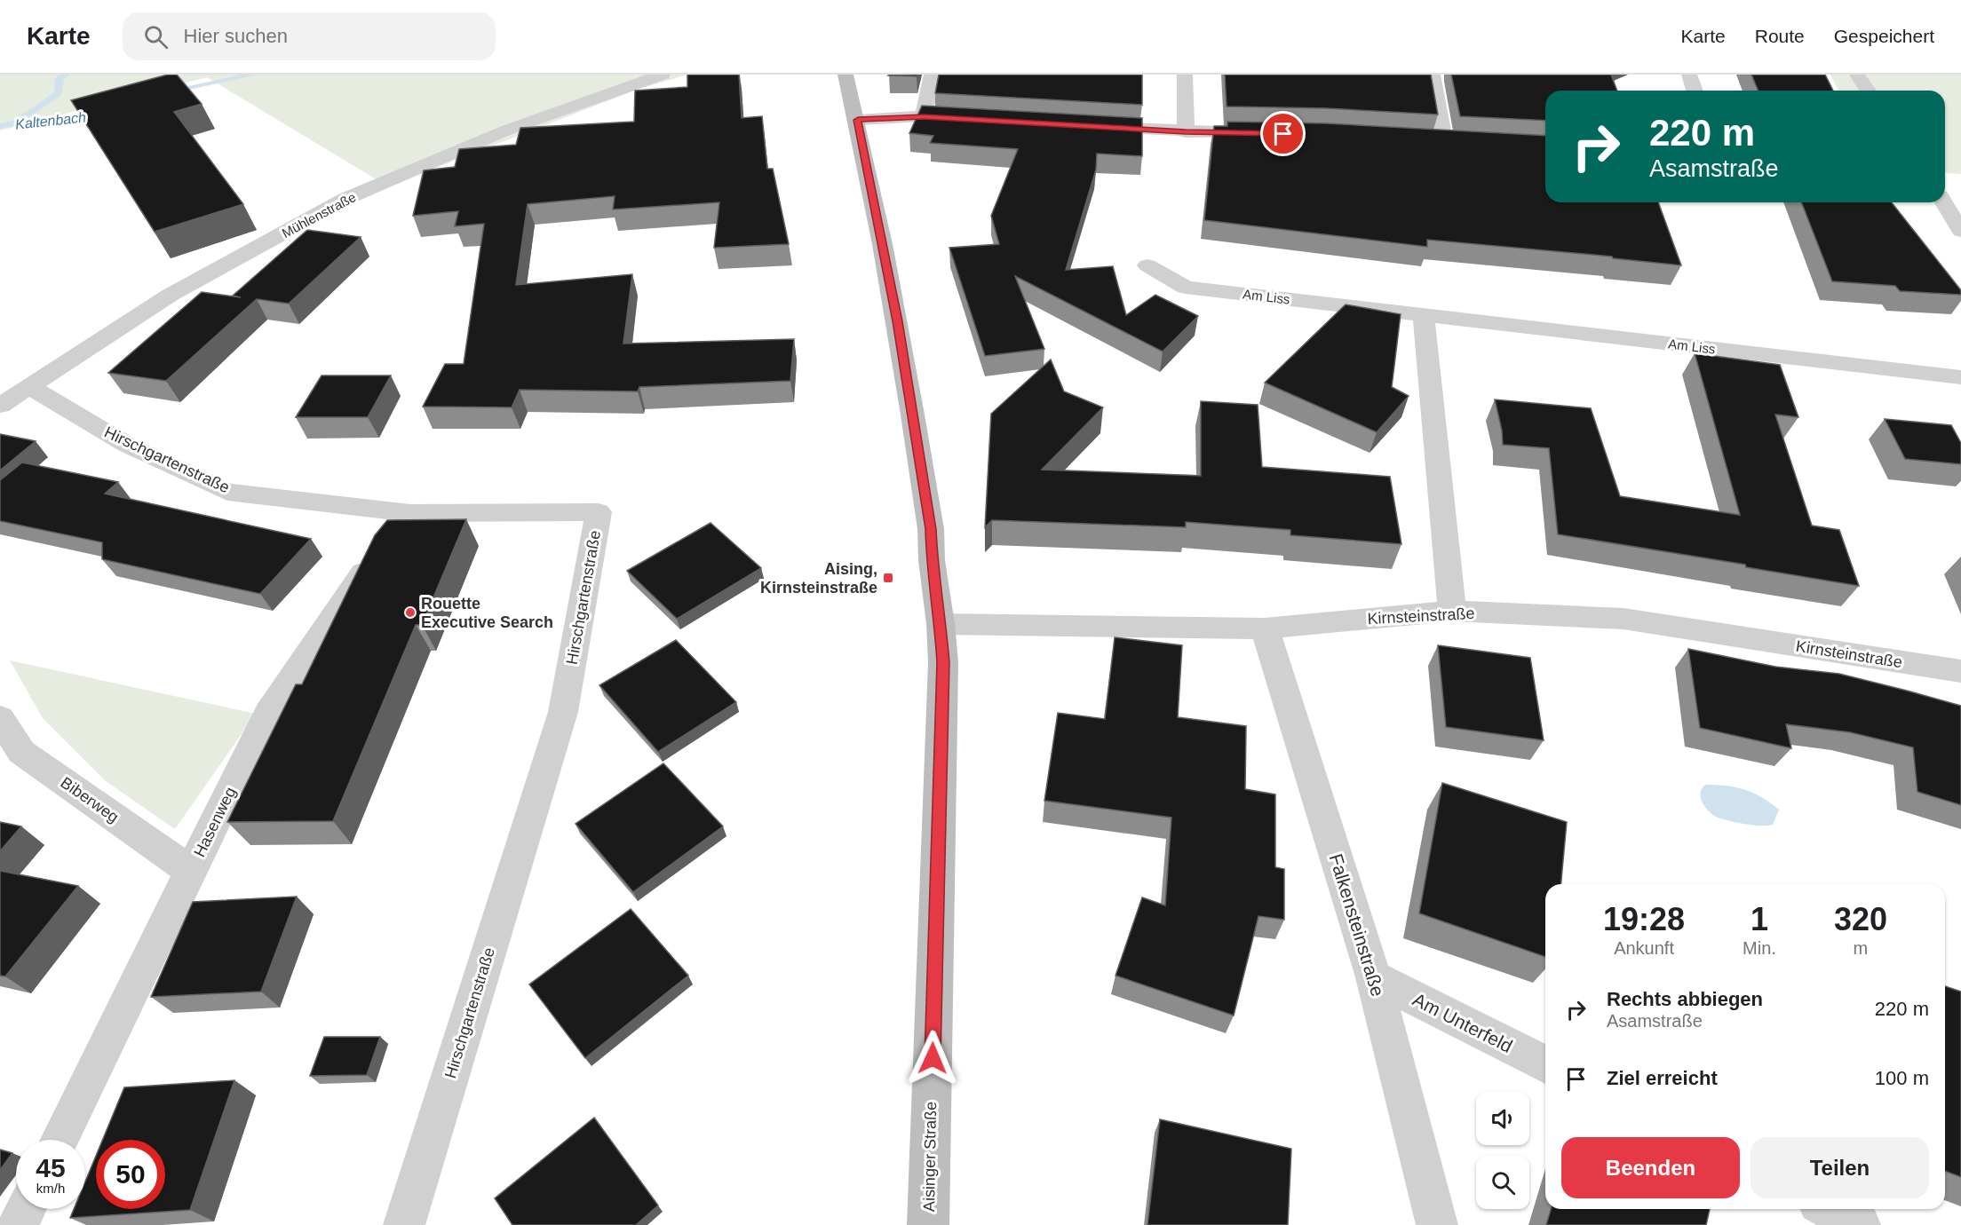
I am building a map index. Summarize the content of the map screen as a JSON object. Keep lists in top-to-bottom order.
{
  "streets": {
    "main road": ["Aisinger Straße"],
    "street": [
      "Mühlenstraße",
      "Am Liss",
      "Hirschgartenstraße",
      "Kirnsteinstraße",
      "Biberweg",
      "Hasenweg",
      "Falkensteinstraße",
      "Am Unterfeld"
    ]
  },
  "crossings": [
    ["Mühlenstraße", "Hirschgartenstraße"],
    ["Hirschgartenstraße", "Hasenweg"],
    ["Kirnsteinstraße", "Falkensteinstraße"],
    ["Kirnsteinstraße", "Aisinger Straße"],
    ["Biberweg", "Hasenweg"],
    ["Falkensteinstraße", "Am Unterfeld"]
  ],
  "water": ["Kaltenbach"],
  "places": {
    "transit": ["Aising, Kirnsteinstraße"],
    "other": ["Rouette Executive Search"]
  },
  "page": {
    "header": "Karte",
    "search": "Hier suchen",
    "nav": ["Karte", "Route", "Gespeichert"],
    "turn": ["220 m", "Asamstraße"],
    "eta": [
      "19:28",
      "Ankunft",
      "1",
      "Min.",
      "320",
      "m"
    ],
    "list": [
      {
        "name": "Rechts abbiegen",
        "note": "Asamstraße",
        "value": "220 m"
      },
      {
        "name": "Ziel erreicht",
        "value": "100 m"
      }
    ],
    "buttons": ["Beenden", "Teilen"],
    "speed": "45 km/h",
    "limit": "50"
  }
}
